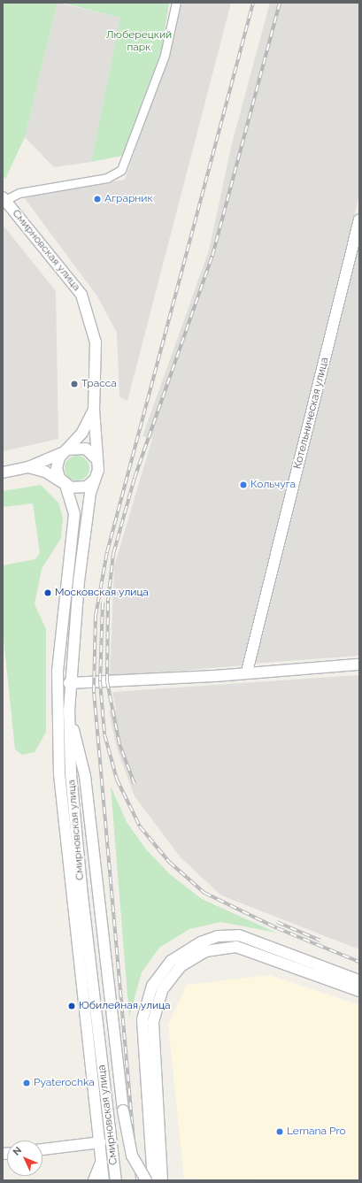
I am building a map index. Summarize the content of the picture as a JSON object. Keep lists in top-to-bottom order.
{
  "streets": {
    "main road": ["Смирновская улица", "Котельническая улица"]
  },
  "parks": ["Люберецкий парк"],
  "places": [
    "Аграрник",
    "Трасса",
    "Кольчуга",
    "Московская улица",
    "Юбилейная улица",
    "Pyaterochka",
    "Lemana Pro"
  ],
  "north": "top left"
}
